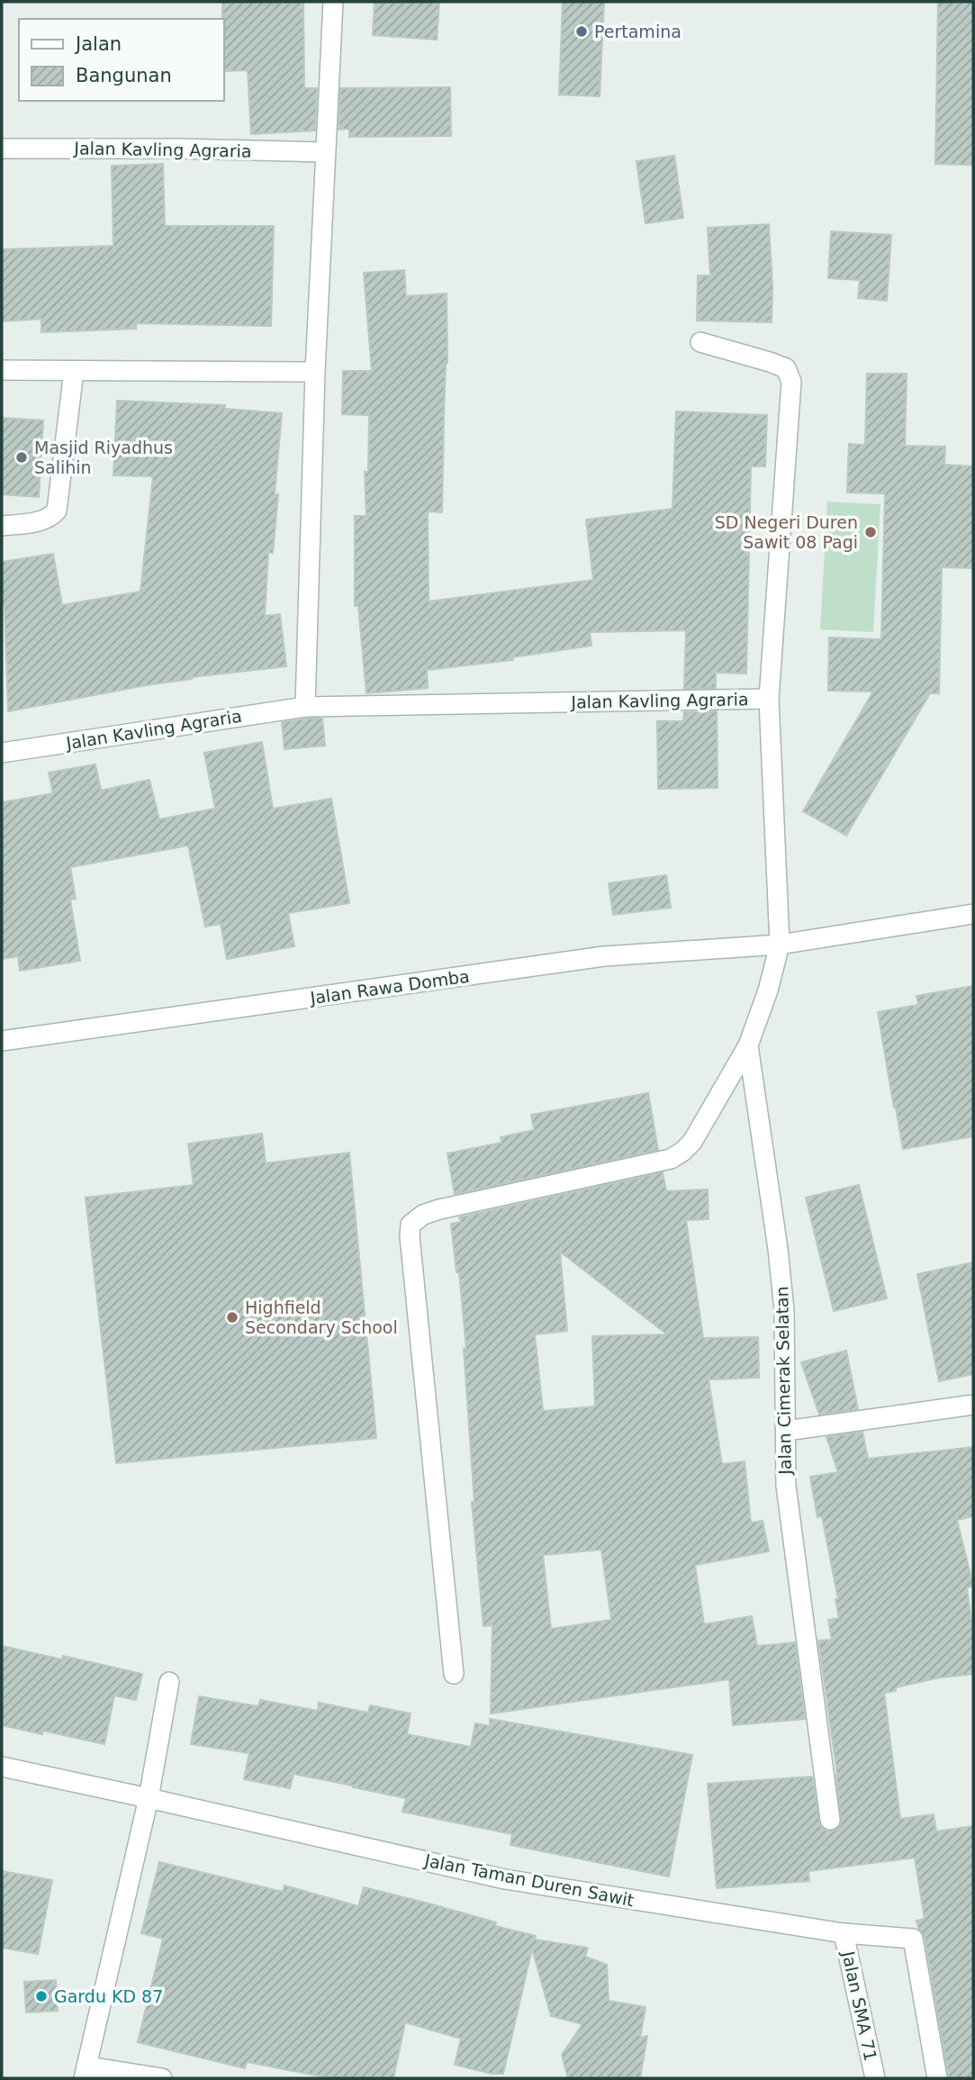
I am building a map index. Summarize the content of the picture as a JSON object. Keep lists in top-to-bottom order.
{
  "streets": {
    "street": [
      "Jalan Kavling Agraria",
      "Jalan Rawa Domba",
      "Jalan Cimerak Selatan",
      "Jalan Taman Duren Sawit",
      "Jalan SMA 71"
    ]
  },
  "crossings": [
    ["Jalan Kavling Agraria", "Jalan Rawa Domba"],
    ["Jalan Kavling Agraria", "Jalan Cimerak Selatan"],
    ["Jalan Rawa Domba", "Jalan Cimerak Selatan"],
    ["Jalan Taman Duren Sawit", "Jalan SMA 71"]
  ],
  "places": [
    "Pertamina",
    "Masjid Riyadhus Salihin",
    "SD Negeri Duren Sawit 08 Pagi",
    "Highfield Secondary School",
    "Gardu KD 87"
  ],
  "legend": ["Jalan", "Bangunan"]
}
